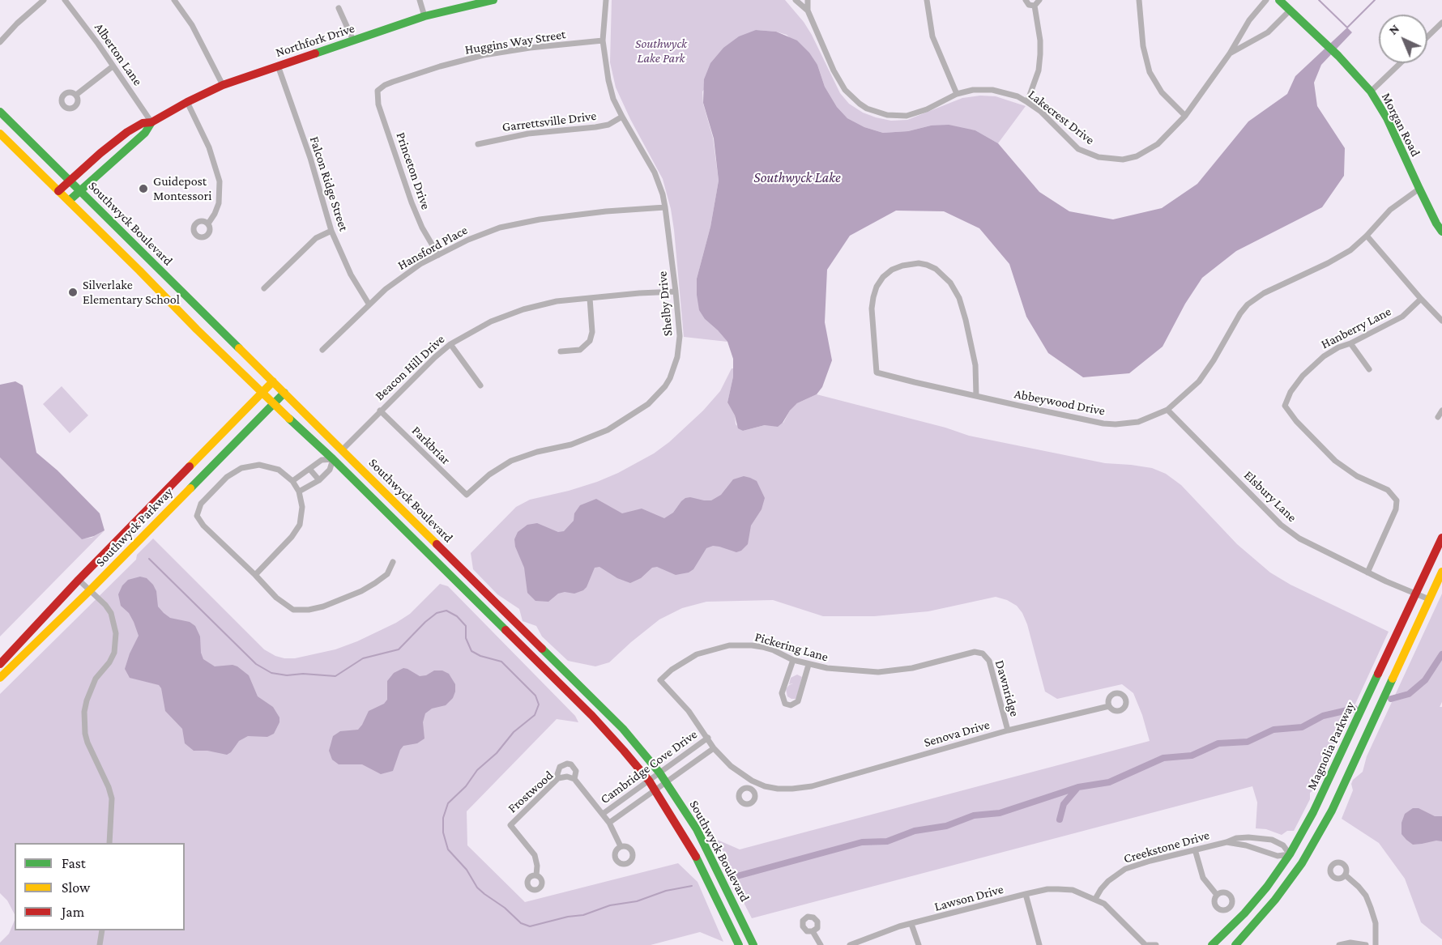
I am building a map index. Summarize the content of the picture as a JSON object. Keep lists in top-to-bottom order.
{
  "streets": {
    "street": [
      "Northfork Drive",
      "Huggins Way Street",
      "Alberton Lane",
      "Lakecrest Drive",
      "Garrettsville Drive",
      "Morgan Road",
      "Princeton Drive",
      "Falcon Ridge Street",
      "Southwyck Boulevard",
      "Hansford Place",
      "Shelby Drive",
      "Hanberry Lane",
      "Beacon Hill Drive",
      "Abbeywood Drive",
      "Parkbriar",
      "Elsbury Lane",
      "Southwyck Parkway",
      "Pickering Lane",
      "Dawnridge",
      "Senova Drive",
      "Magnolia Parkway",
      "Cambridge Cove Drive",
      "Frostwood",
      "Creekstone Drive",
      "Lawson Drive"
    ]
  },
  "crossings": [
    ["Northfork Drive", "Alberton Lane"],
    ["Northfork Drive", "Falcon Ridge Street"],
    ["Northfork Drive", "Southwyck Boulevard"],
    ["Huggins Way Street", "Princeton Drive"],
    ["Huggins Way Street", "Shelby Drive"],
    ["Lakecrest Drive", "Morgan Road"],
    ["Garrettsville Drive", "Shelby Drive"],
    ["Morgan Road", "Abbeywood Drive"],
    ["Princeton Drive", "Hansford Place"],
    ["Falcon Ridge Street", "Hansford Place"],
    ["Southwyck Boulevard", "Beacon Hill Drive"],
    ["Southwyck Boulevard", "Southwyck Parkway"],
    ["Southwyck Boulevard", "Cambridge Cove Drive"],
    ["Hansford Place", "Shelby Drive"],
    ["Shelby Drive", "Beacon Hill Drive"],
    ["Shelby Drive", "Parkbriar"],
    ["Hanberry Lane", "Elsbury Lane"],
    ["Beacon Hill Drive", "Parkbriar"],
    ["Abbeywood Drive", "Elsbury Lane"],
    ["Elsbury Lane", "Magnolia Parkway"],
    ["Pickering Lane", "Dawnridge"],
    ["Pickering Lane", "Cambridge Cove Drive"],
    ["Dawnridge", "Senova Drive"],
    ["Magnolia Parkway", "Creekstone Drive"],
    ["Creekstone Drive", "Lawson Drive"]
  ],
  "water": ["Southwyck Lake"],
  "parks": ["Southwyck Lake Park"],
  "places": ["Guidepost Montessori", "Silverlake Elementary School"],
  "legend": ["Fast", "Slow", "Jam"],
  "north": "top left"
}
